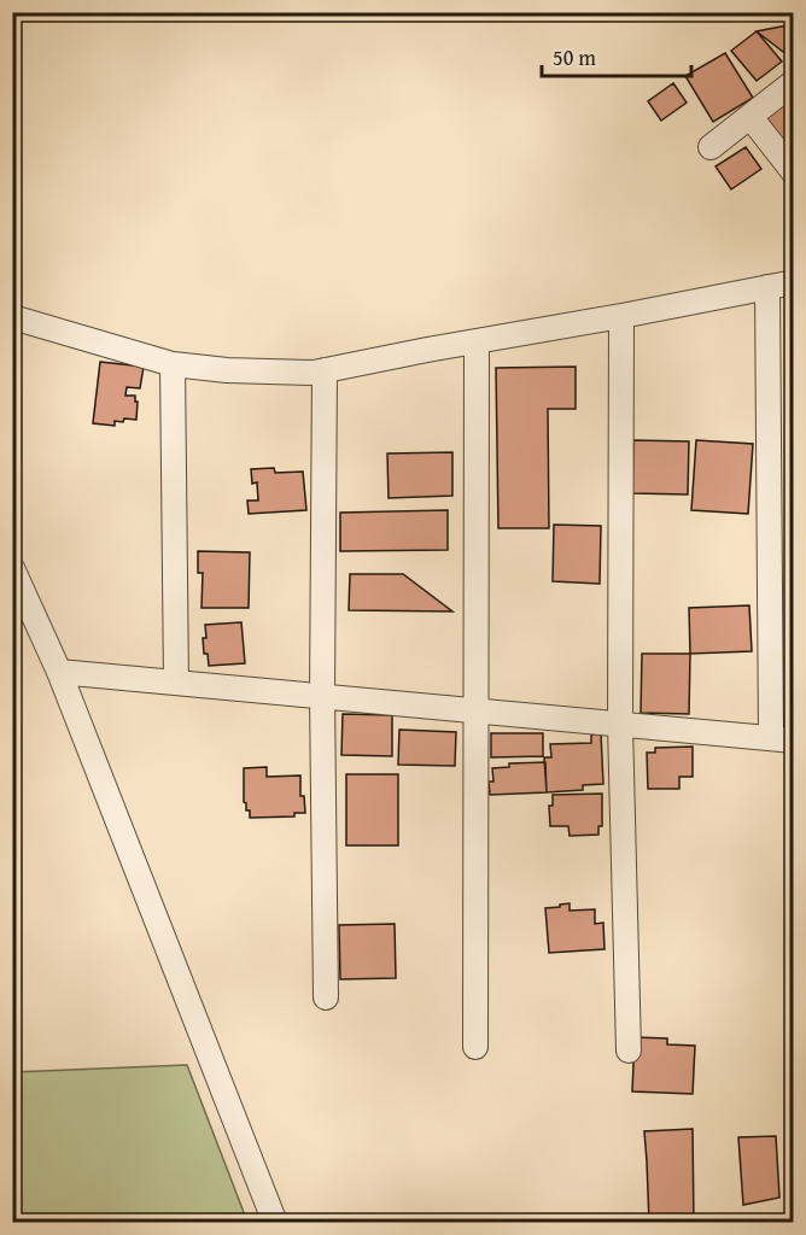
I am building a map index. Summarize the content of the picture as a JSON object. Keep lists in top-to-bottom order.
{
  "scale_bar": "50 m"
}
